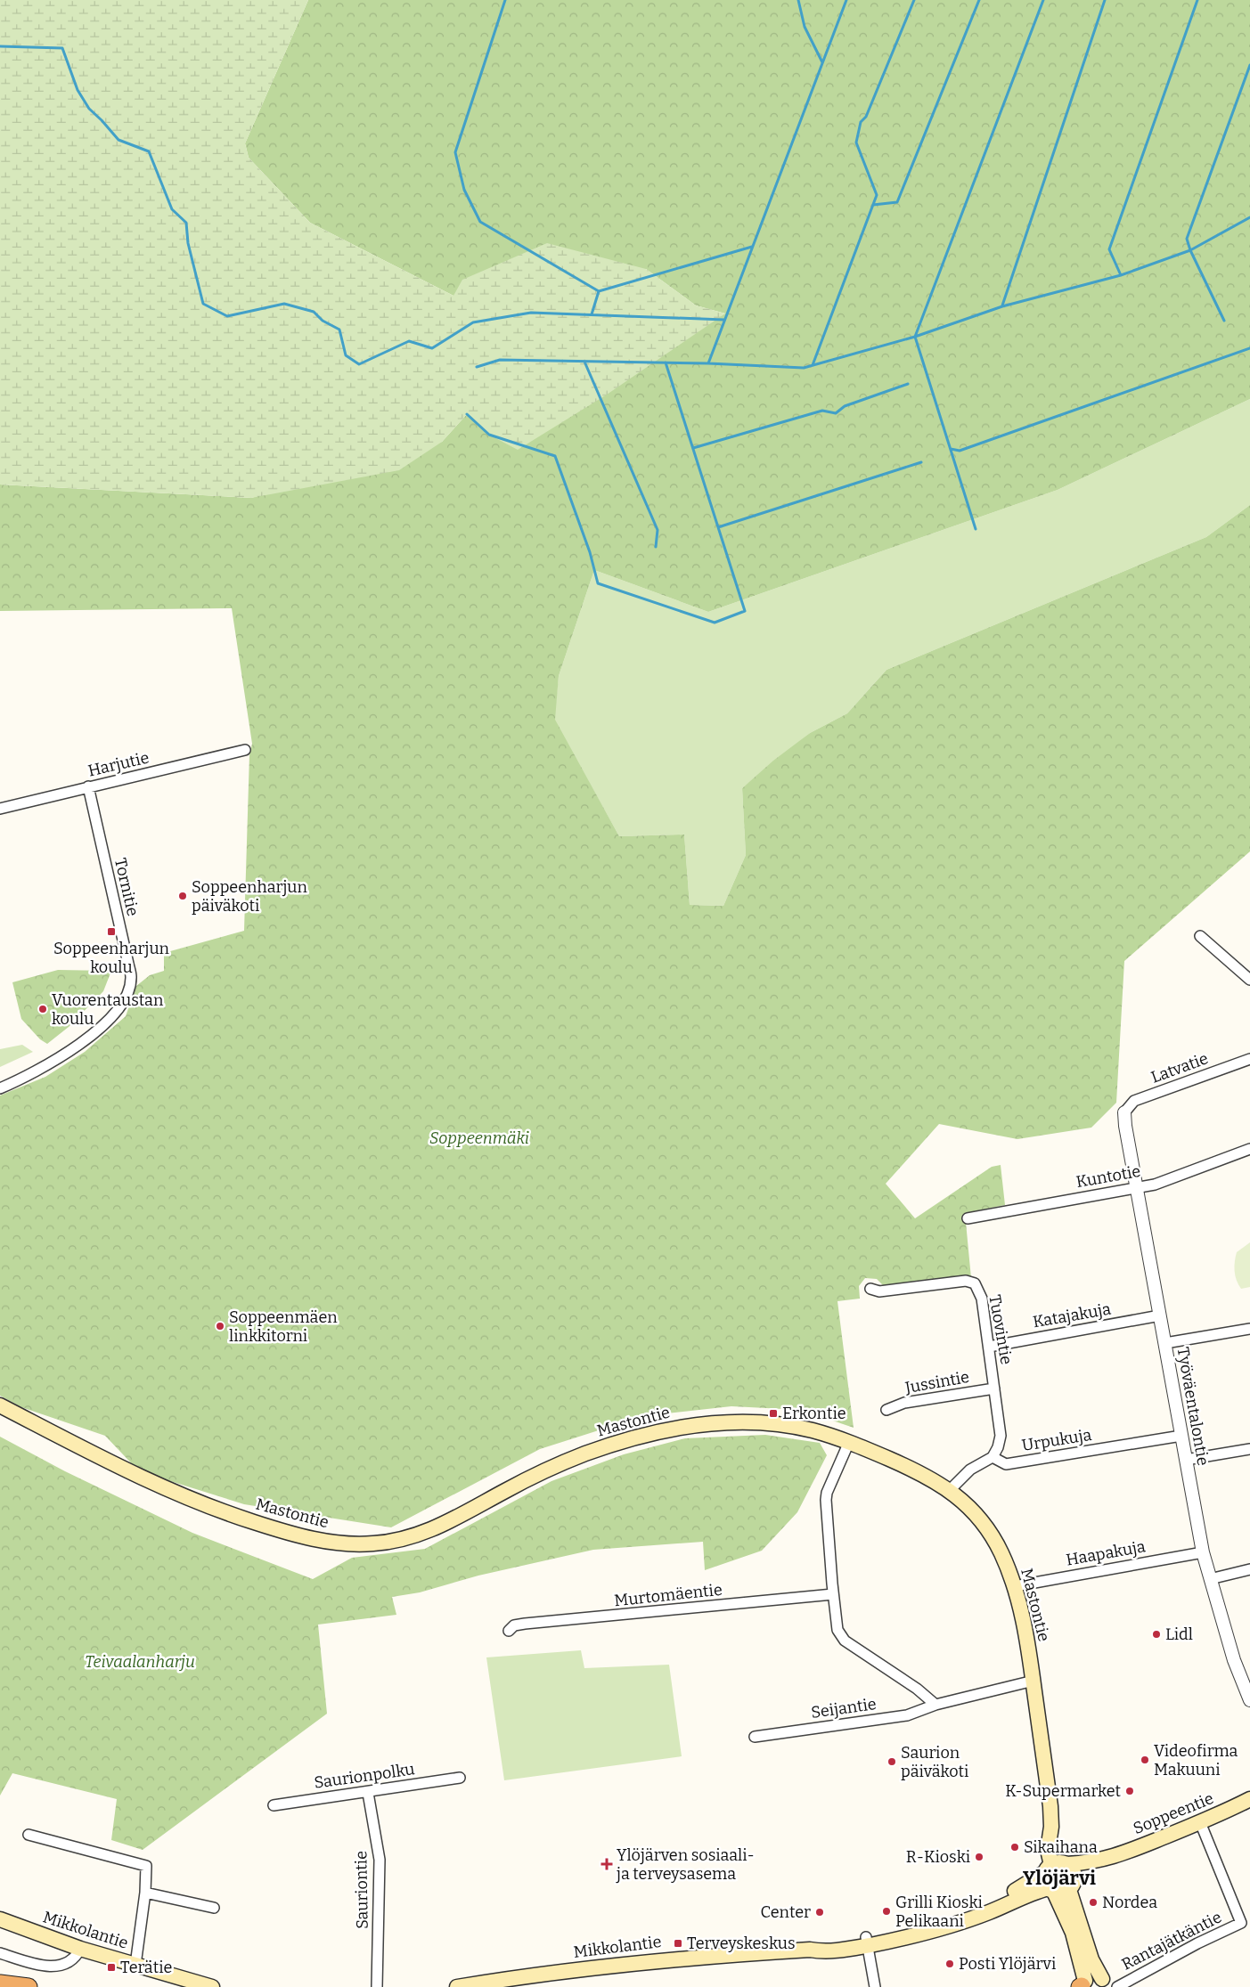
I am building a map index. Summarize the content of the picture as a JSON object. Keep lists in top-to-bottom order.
{
  "streets": {
    "main road": ["Mastontie", "Soppeentie", "Mikkolantie"],
    "street": [
      "Harjutie",
      "Tornitie",
      "Latvatie",
      "Kuntotie",
      "Katajakuja",
      "Tuovintie",
      "Jussintie",
      "Työväentalontie",
      "Urpukuja",
      "Haapakuja",
      "Murtomäentie",
      "Seijantie",
      "Saurionpolku",
      "Sauriontie",
      "Rantajätkäntie"
    ]
  },
  "crossings": [
    ["Harjutie", "Tornitie"],
    ["Latvatie", "Työväentalontie"],
    ["Kuntotie", "Työväentalontie"],
    ["Katajakuja", "Tuovintie"],
    ["Katajakuja", "Työväentalontie"],
    ["Tuovintie", "Jussintie"],
    ["Tuovintie", "Urpukuja"],
    ["Työväentalontie", "Urpukuja"],
    ["Työväentalontie", "Haapakuja"],
    ["Mastontie", "Haapakuja"],
    ["Mastontie", "Soppeentie"],
    ["Mastontie", "Mikkolantie"],
    ["Saurionpolku", "Sauriontie"],
    ["Soppeentie", "Mikkolantie"],
    ["Soppeentie", "Rantajätkäntie"]
  ],
  "districts": ["Ylöjärvi"],
  "parks": ["Soppeenmäki", "Teivaalanharju"],
  "places": {
    "other": [
      "Soppeenharjun päiväkoti",
      "Vuorentaustan koulu",
      "Soppeenmäen linkkitorni",
      "Lidl",
      "Videofirma Makuuni",
      "Saurion päiväkoti",
      "K-Supermarket",
      "Sikaihana",
      "R-Kioski",
      "Nordea",
      "Grilli Kioski Pelikaani",
      "Center",
      "Posti Ylöjärvi"
    ],
    "transit": [
      "Soppeenharjun koulu",
      "Erkontie",
      "Terveyskeskus",
      "Terätie"
    ],
    "health": ["Ylöjärven sosiaali- ja terveysasema"]
  }
}
